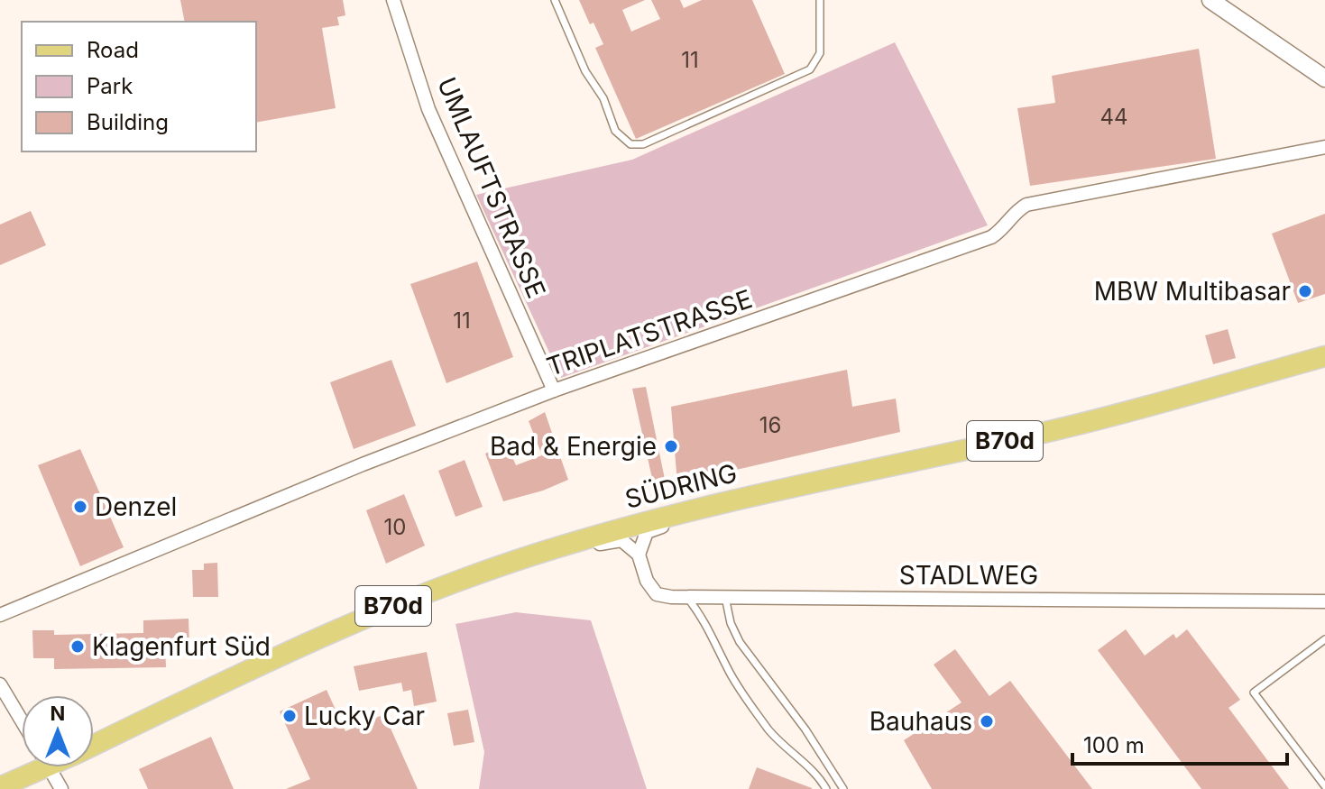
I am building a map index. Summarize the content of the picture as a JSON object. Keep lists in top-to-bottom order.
{
  "streets": {
    "main road": ["B70d", "SÜDRING"],
    "street": ["UMLAUFTSTRASSE", "TRIPLATSTRASSE", "STADLWEG"]
  },
  "crossings": [
    ["UMLAUFTSTRASSE", "TRIPLATSTRASSE"]
  ],
  "places": [
    "MBW Multibasar",
    "Bad & Energie",
    "Denzel",
    "Klagenfurt Süd",
    "Lucky Car",
    "Bauhaus"
  ],
  "house_numbers": [
    "11",
    "44",
    "11",
    "16",
    "10"
  ],
  "legend": ["Road", "Park", "Building"],
  "scale_bar": "100 m",
  "north": "top"
}
